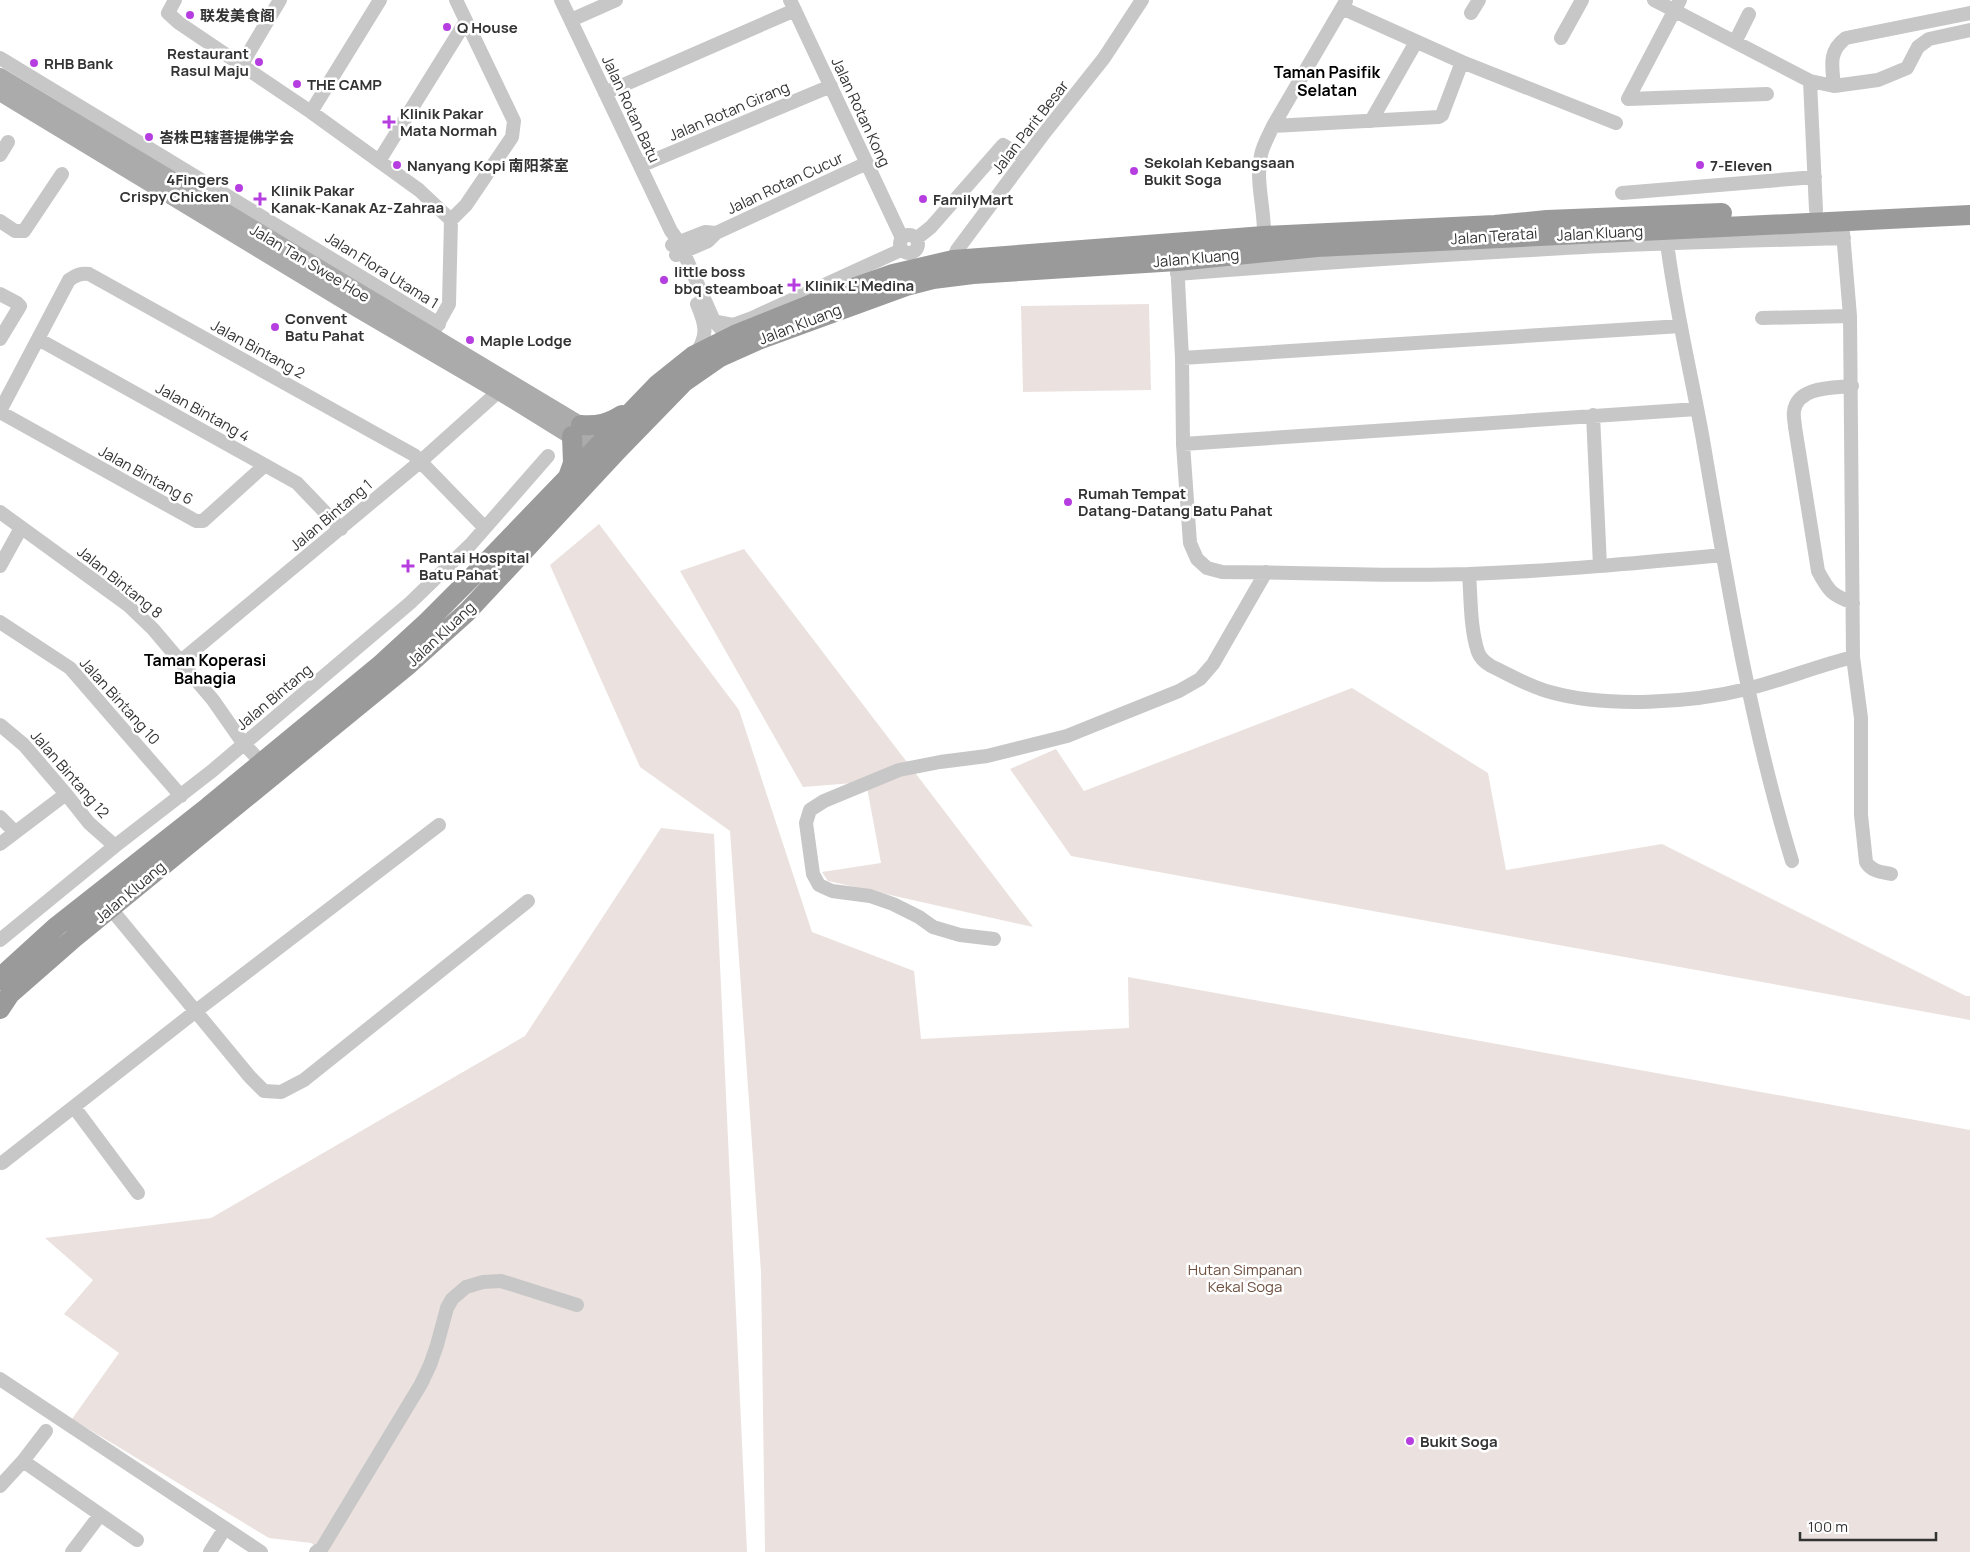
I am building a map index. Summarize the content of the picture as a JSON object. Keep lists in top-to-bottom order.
{
  "streets": {
    "highway": ["Jalan Kluang"],
    "main road": ["Jalan Tan Swee Hoe"],
    "street": [
      "Jalan Rotan Batu",
      "Jalan Rotan Girang",
      "Jalan Rotan Kong",
      "Jalan Parit Besar",
      "Jalan Rotan Cucur",
      "Jalan Flora Utama 1",
      "Jalan Bintang 2",
      "Jalan Bintang 4",
      "Jalan Bintang 6",
      "Jalan Bintang 1",
      "Jalan Bintang 8",
      "Jalan Bintang",
      "Jalan Bintang 10",
      "Jalan Bintang 12"
    ]
  },
  "crossings": [
    ["Jalan Rotan Batu", "Jalan Rotan Girang"],
    ["Jalan Rotan Batu", "Jalan Rotan Cucur"],
    ["Jalan Rotan Batu", "Jalan Kluang"],
    ["Jalan Rotan Girang", "Jalan Rotan Kong"],
    ["Jalan Rotan Kong", "Jalan Rotan Cucur"],
    ["Jalan Parit Besar", "Jalan Kluang"],
    ["Jalan Kluang", "Jalan Tan Swee Hoe"],
    ["Jalan Kluang", "Jalan Bintang 8"],
    ["Jalan Tan Swee Hoe", "Jalan Flora Utama 1"],
    ["Jalan Tan Swee Hoe", "Jalan Bintang 1"],
    ["Jalan Bintang 2", "Jalan Bintang 4"],
    ["Jalan Bintang 2", "Jalan Bintang 1"],
    ["Jalan Bintang 2", "Jalan Bintang"],
    ["Jalan Bintang 4", "Jalan Bintang 6"],
    ["Jalan Bintang 4", "Jalan Bintang 1"],
    ["Jalan Bintang 1", "Jalan Bintang 8"],
    ["Jalan Bintang 8", "Jalan Bintang"],
    ["Jalan Bintang", "Jalan Bintang 10"],
    ["Jalan Bintang", "Jalan Bintang 12"]
  ],
  "districts": ["Taman Pasifik Selatan", "Taman Koperasi Bahagia"],
  "parks": ["Hutan Simpanan Kekal Soga"],
  "places": {
    "other": [
      "联发美食阁",
      "Q House",
      "Restaurant Rasul Maju",
      "RHB Bank",
      "THE CAMP",
      "峇株巴辖菩提佛学会",
      "Nanyang Kopi 南阳茶室",
      "7-Eleven",
      "Sekolah Kebangsaan Bukit Soga",
      "4Fingers Crispy Chicken",
      "FamilyMart",
      "little boss bbq steamboat",
      "Convent Batu Pahat",
      "Maple Lodge",
      "Rumah Tempat Datang-Datang Batu Pahat",
      "Bukit Soga"
    ],
    "health": [
      "Klinik Pakar Mata Normah",
      "Klinik Pakar Kanak-Kanak Az-Zahraa",
      "Klinik L' Medina",
      "Pantai Hospital Batu Pahat"
    ]
  },
  "scale_bar": "100 m"
}
